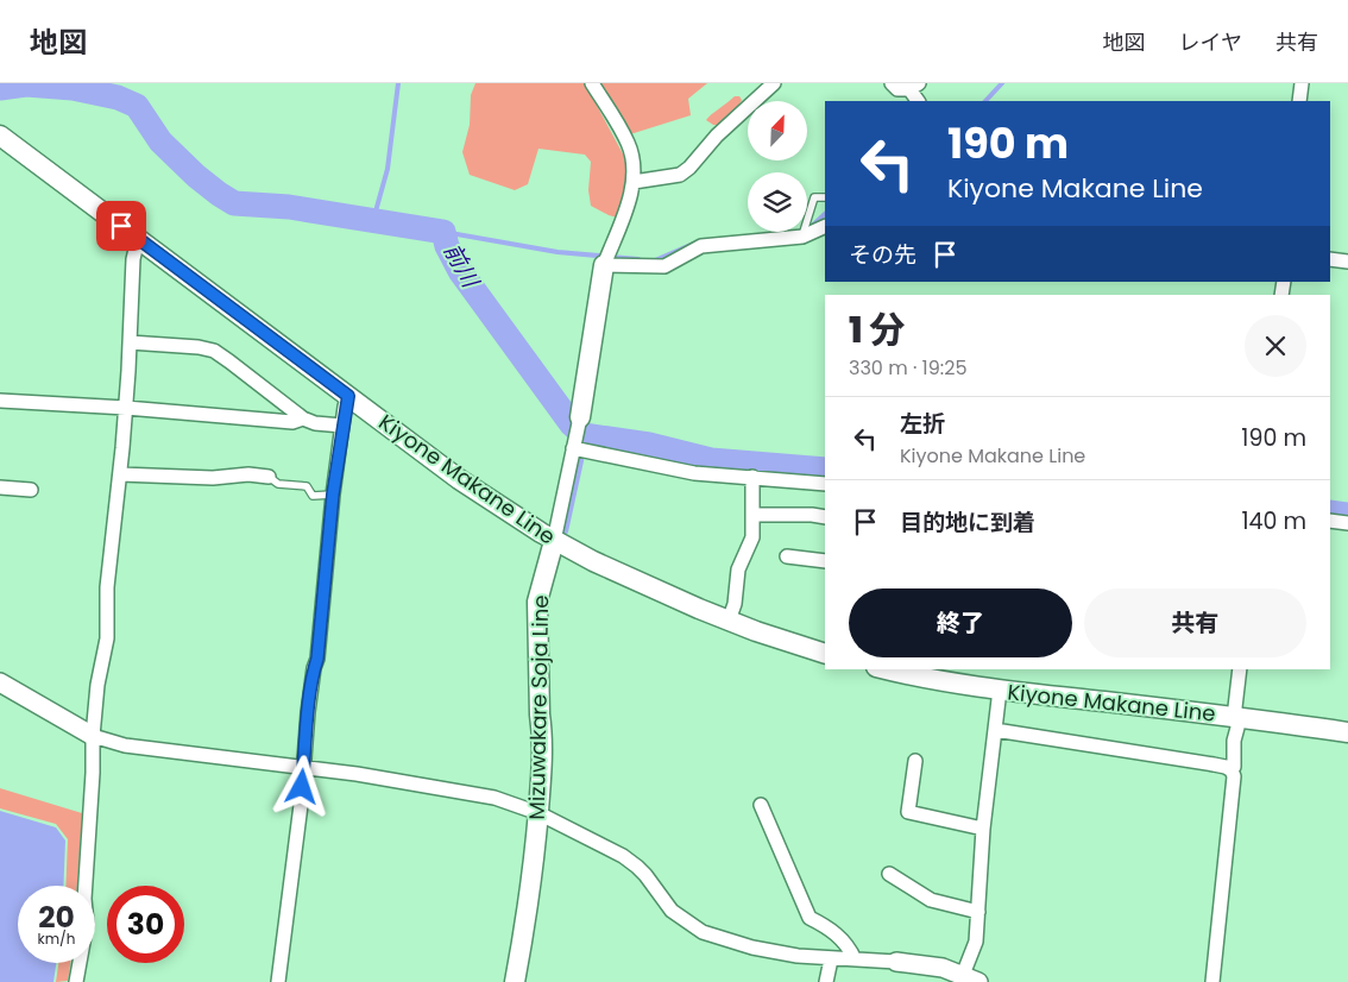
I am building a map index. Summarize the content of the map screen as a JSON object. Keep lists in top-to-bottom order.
{
  "streets": {
    "main road": ["Kiyone Makane Line", "Mizuwakare Soja Line"]
  },
  "crossings": [
    ["Kiyone Makane Line", "Mizuwakare Soja Line"]
  ],
  "water": ["前川"],
  "north": "top right",
  "page": {
    "header": "地図",
    "nav": ["地図", "レイヤ", "共有"],
    "turn": ["190 m", "Kiyone Makane Line"],
    "then": "その先",
    "heading": ["1 分", "330 m · 19:25"],
    "list": [
      {
        "name": "左折",
        "note": "Kiyone Makane Line",
        "value": "190 m"
      },
      {
        "name": "目的地に到着",
        "value": "140 m"
      }
    ],
    "buttons": ["終了", "共有"],
    "speed": "20 km/h",
    "limit": "30"
  }
}
